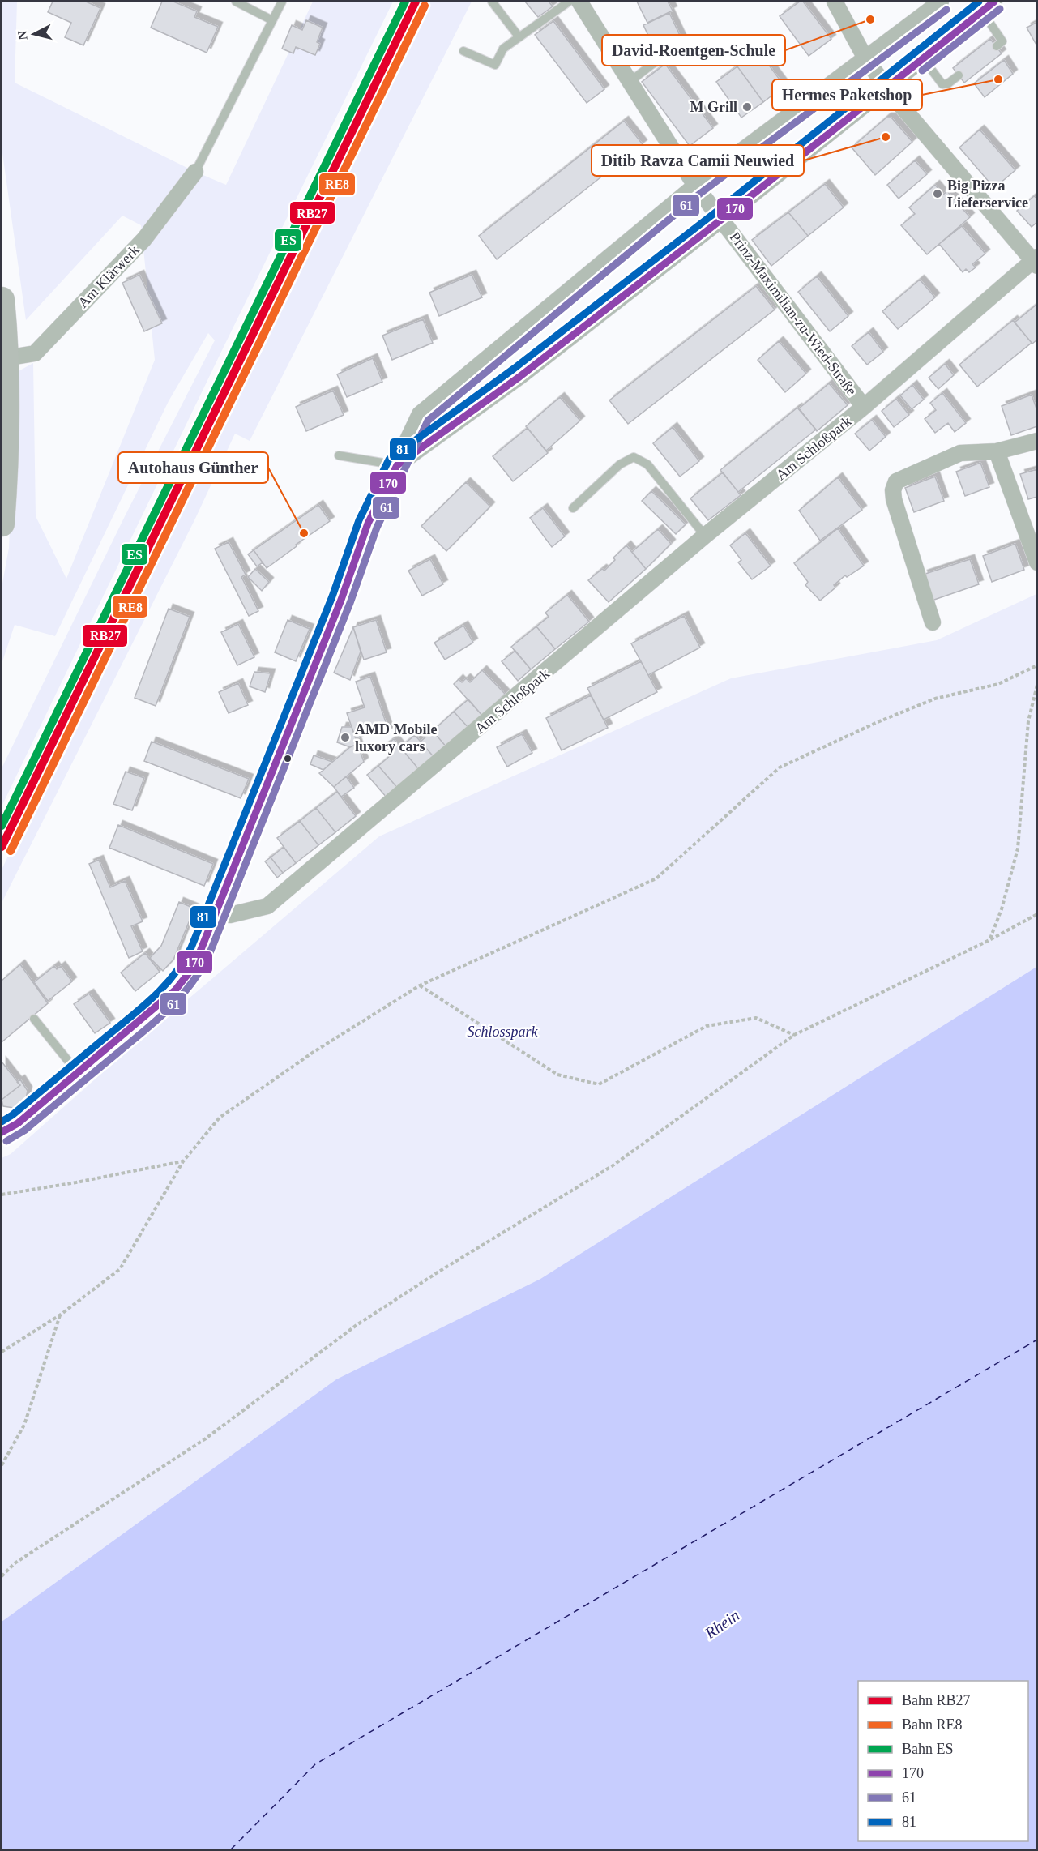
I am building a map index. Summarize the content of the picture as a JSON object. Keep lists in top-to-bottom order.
{
  "streets": {
    "street": ["Am Klärwerk", "Prinz-Maximilian-zu-Wied-Straße", "Am Schloßpark"]
  },
  "crossings": [
    ["Prinz-Maximilian-zu-Wied-Straße", "Am Schloßpark"]
  ],
  "water": ["Rhein"],
  "parks": ["Schlosspark"],
  "places": [
    "David-Roentgen-Schule",
    "Hermes Paketshop",
    "M Grill",
    "Ditib Ravza Camii Neuwied",
    "Big Pizza Lieferservice",
    "Autohaus Günther",
    "AMD Mobile luxory cars"
  ],
  "lines": [
    "rail line RB27",
    "rail line ES",
    "transit line 170",
    "transit line 81",
    "rail line RE8",
    "transit line 61"
  ],
  "legend": [
    "Bahn RB27",
    "Bahn RE8",
    "Bahn ES",
    "170",
    "61",
    "81"
  ],
  "north": "left"
}
